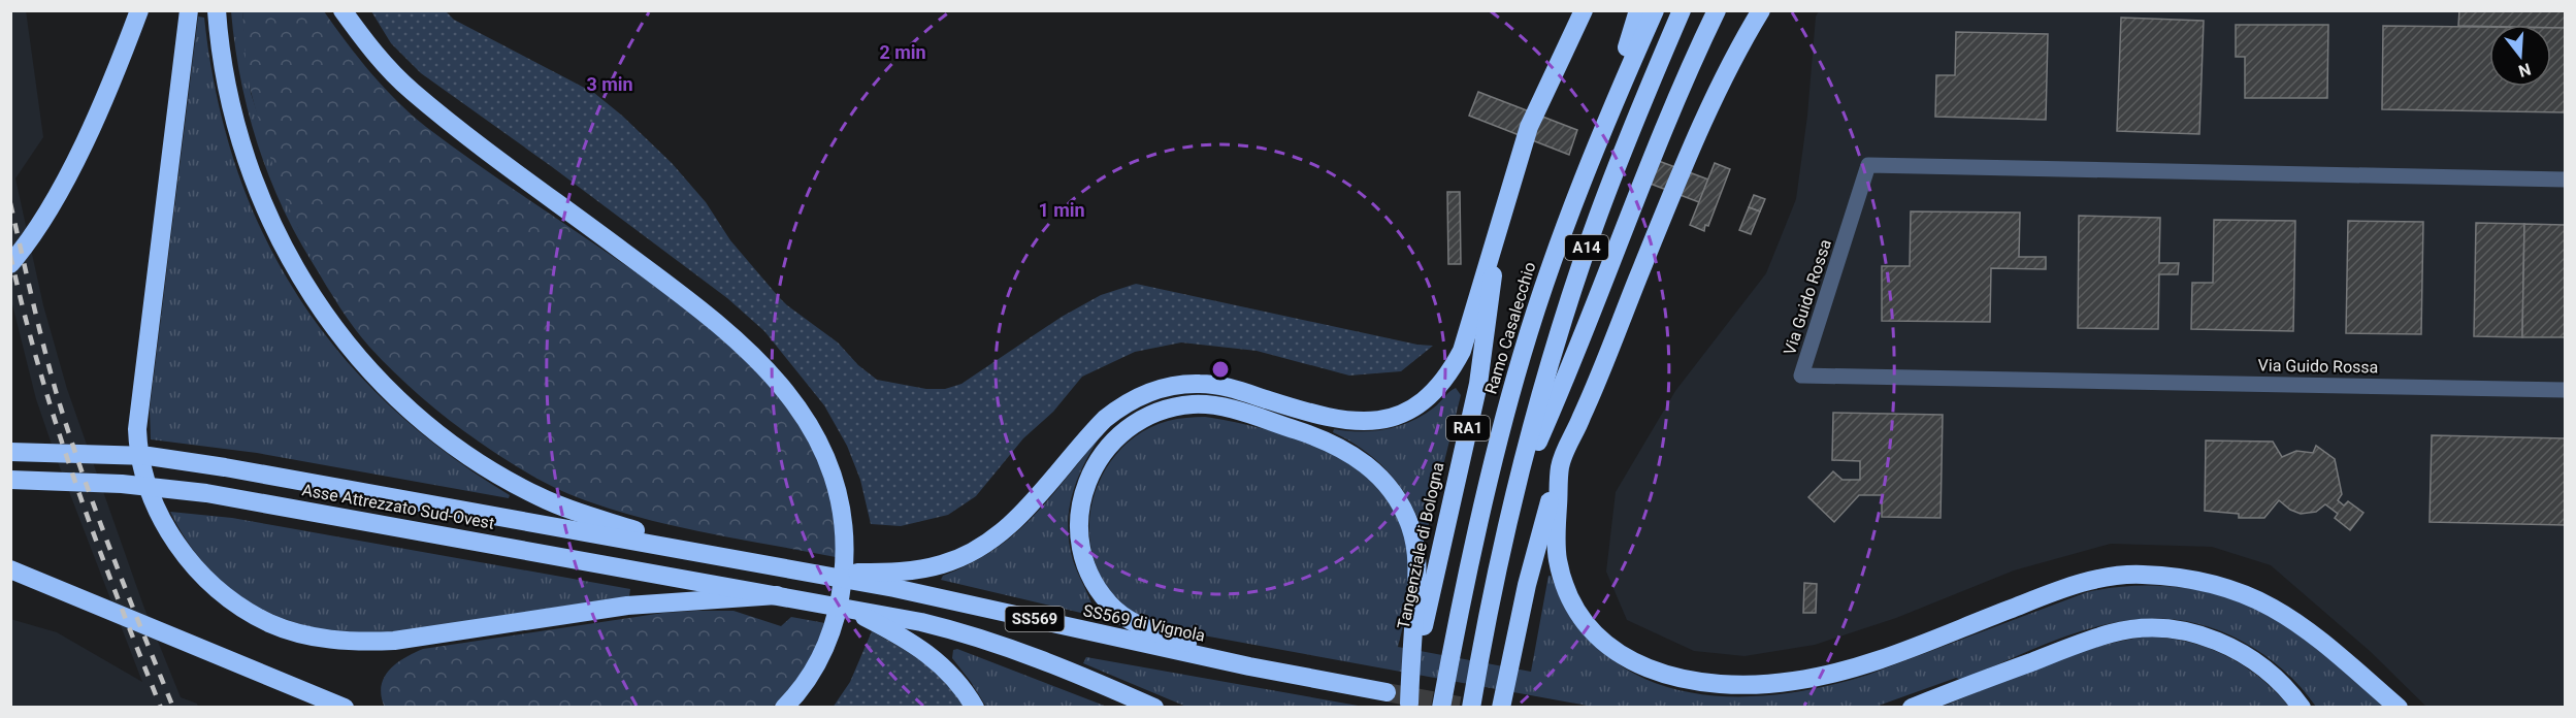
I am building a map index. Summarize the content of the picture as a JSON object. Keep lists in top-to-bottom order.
{
  "streets": {
    "highway": [
      "A14",
      "Ramo Casalecchio",
      "RA1",
      "Asse Attrezzato Sud-Ovest",
      "Tangenziale di Bologna",
      "SS569",
      "SS569 di Vignola"
    ],
    "street": ["Via Guido Rossa"]
  },
  "crossings": [
    ["RA1", "Tangenziale di Bologna"],
    ["Asse Attrezzato Sud-Ovest", "SS569"],
    ["Asse Attrezzato Sud-Ovest", "SS569 di Vignola"]
  ],
  "north": "bottom",
  "rings": ["2 min", "3 min", "1 min"]
}
